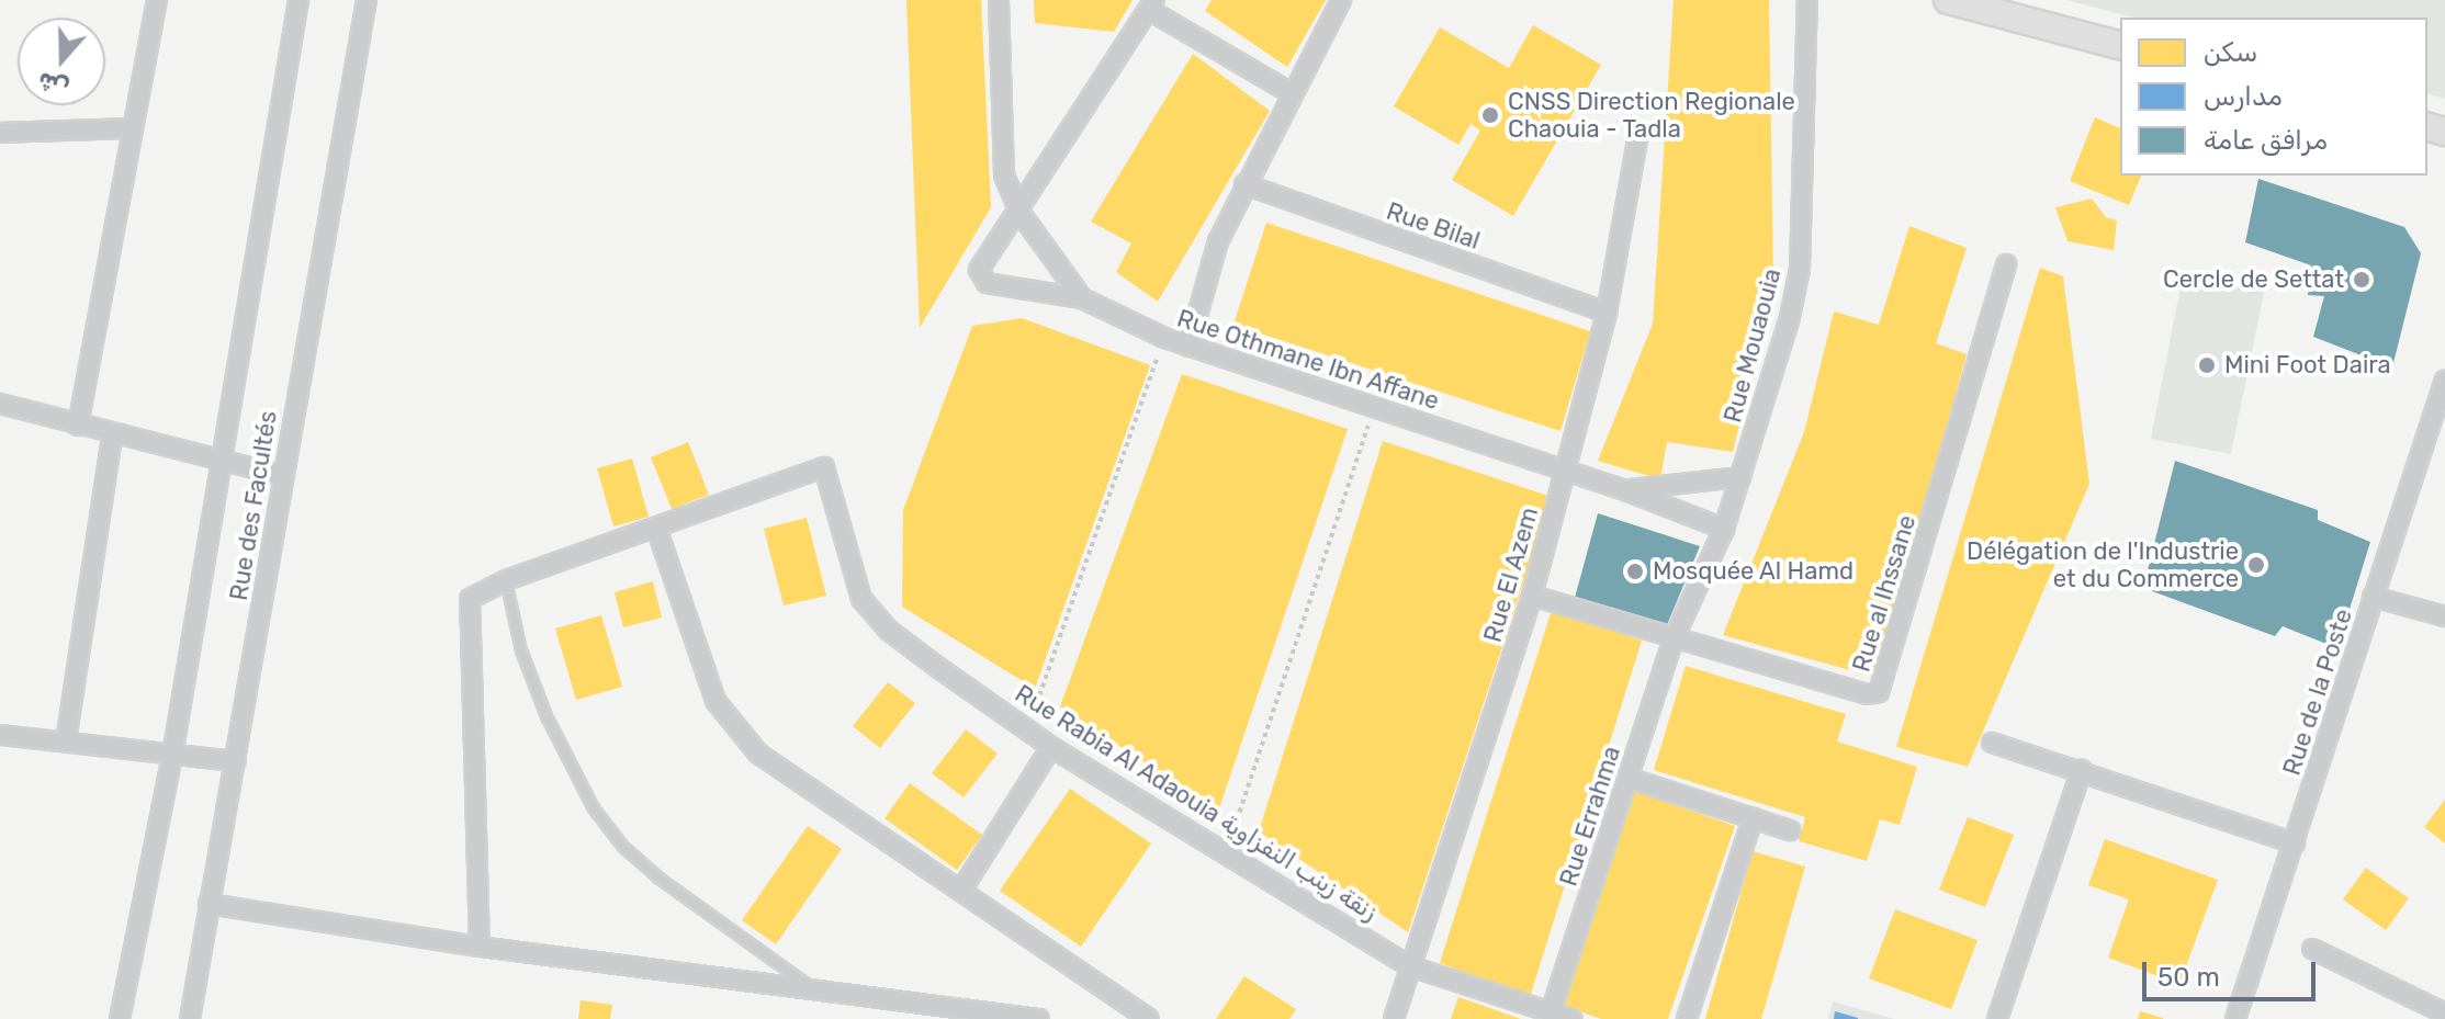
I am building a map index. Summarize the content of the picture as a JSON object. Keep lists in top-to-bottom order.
{
  "streets": {
    "street": [
      "Rue Bilal",
      "Rue Mouaouia",
      "Rue Othmane Ibn Affane",
      "Rue des Facultés",
      "Rue El Azem",
      "Rue al Ihssane",
      "Rue de la Poste",
      "Rue Rabia Al Adaouia زنقة زينب النفزاوية",
      "Rue Errahma"
    ]
  },
  "crossings": [
    ["Rue Bilal", "Rue El Azem"],
    ["Rue Mouaouia", "Rue Othmane Ibn Affane"],
    ["Rue Mouaouia", "Rue al Ihssane"],
    ["Rue Mouaouia", "Rue Errahma"],
    ["Rue Othmane Ibn Affane", "Rue El Azem"],
    ["Rue El Azem", "Rue al Ihssane"],
    ["Rue El Azem", "Rue Rabia Al Adaouia زنقة زينب النفزاوية"],
    ["Rue al Ihssane", "Rue Errahma"],
    ["Rue Rabia Al Adaouia زنقة زينب النفزاوية", "Rue Errahma"]
  ],
  "places": [
    "CNSS Direction Regionale Chaouia - Tadla",
    "Cercle de Settat",
    "Mini Foot Daira",
    "Délégation de l'Industrie et du Commerce",
    "Mosquée Al Hamd"
  ],
  "legend": ["سكن", "مدارس", "مرافق عامة"],
  "scale_bar": "50 m",
  "north": "bottom"
}
